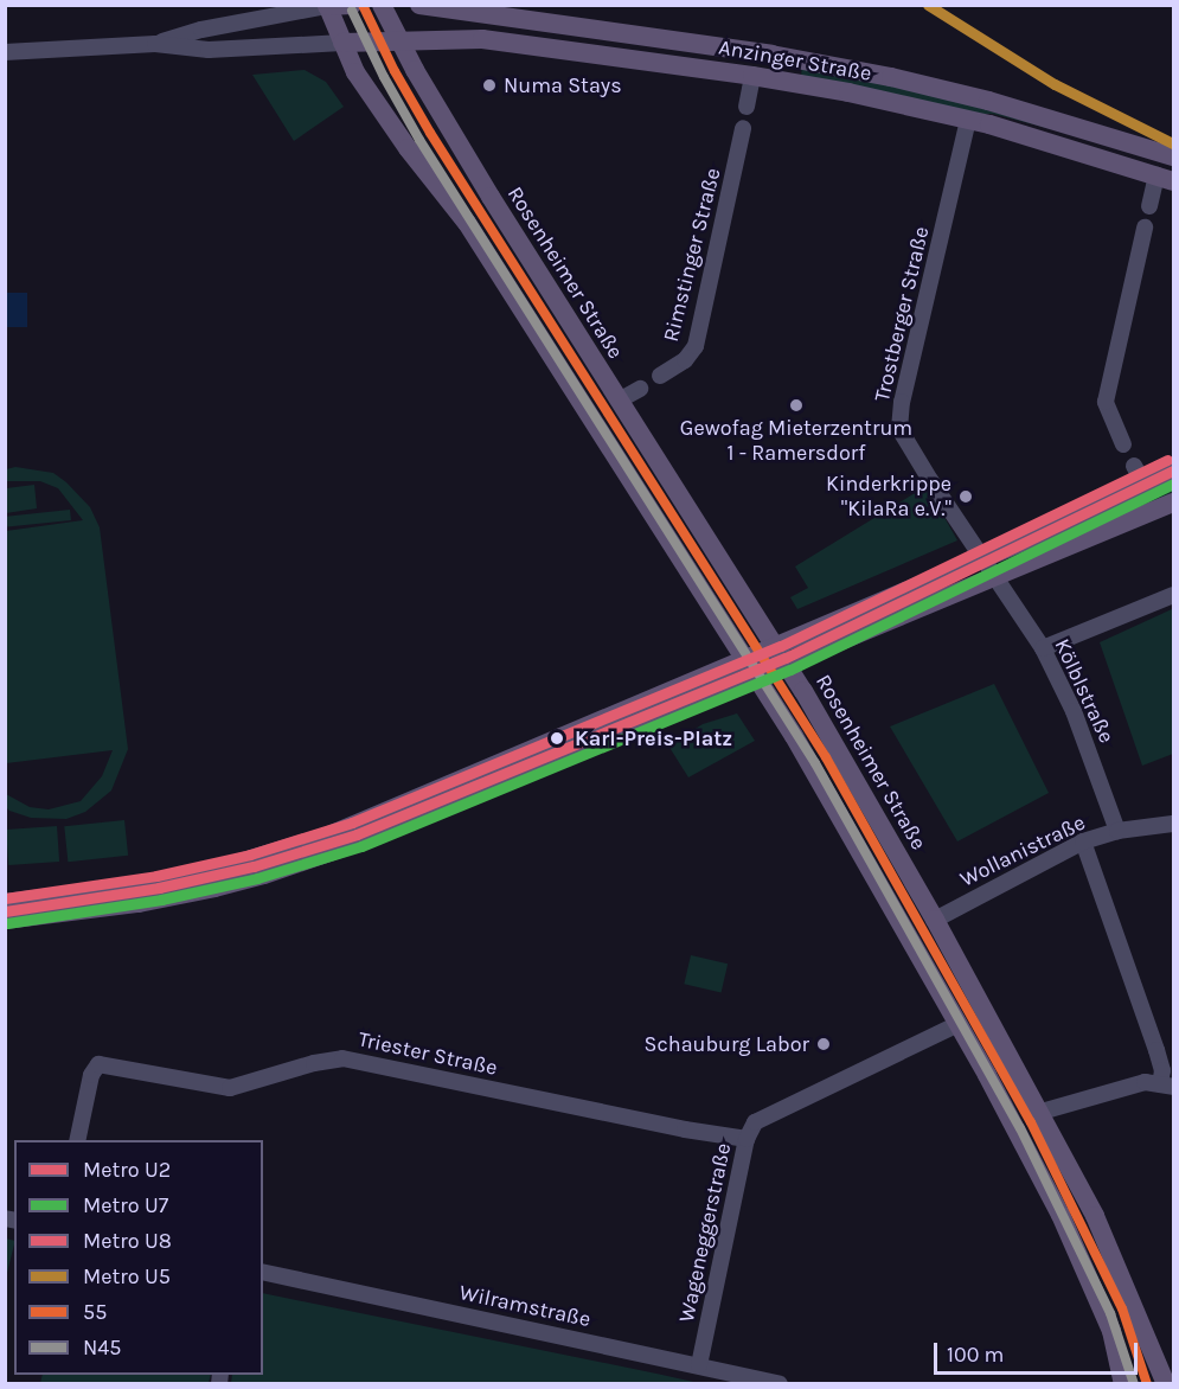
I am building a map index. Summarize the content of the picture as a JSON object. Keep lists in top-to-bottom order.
{
  "streets": {
    "main road": ["Anzinger Straße", "Rosenheimer Straße"],
    "street": [
      "Rimstinger Straße",
      "Trostberger Straße",
      "Kölblstraße",
      "Wollanistraße",
      "Triester Straße",
      "Wageneggerstraße",
      "Wilramstraße"
    ]
  },
  "crossings": [
    ["Anzinger Straße", "Rosenheimer Straße"],
    ["Anzinger Straße", "Trostberger Straße"],
    ["Rosenheimer Straße", "Wollanistraße"],
    ["Trostberger Straße", "Kölblstraße"],
    ["Kölblstraße", "Wollanistraße"],
    ["Triester Straße", "Wageneggerstraße"],
    ["Wageneggerstraße", "Wilramstraße"]
  ],
  "places": [
    "Numa Stays",
    "Gewofag Mieterzentrum 1 - Ramersdorf",
    "Kinderkrippe \"KilaRa e.V.\"",
    "Karl-Preis-Platz",
    "Schauburg Labor"
  ],
  "lines": [
    "metro line U5",
    "transit line 55",
    "transit line N45",
    "metro line U8",
    "metro line U2",
    "metro line U7"
  ],
  "legend": [
    "Metro U2",
    "Metro U7",
    "Metro U8",
    "Metro U5",
    "55",
    "N45"
  ],
  "scale_bar": "100 m"
}
